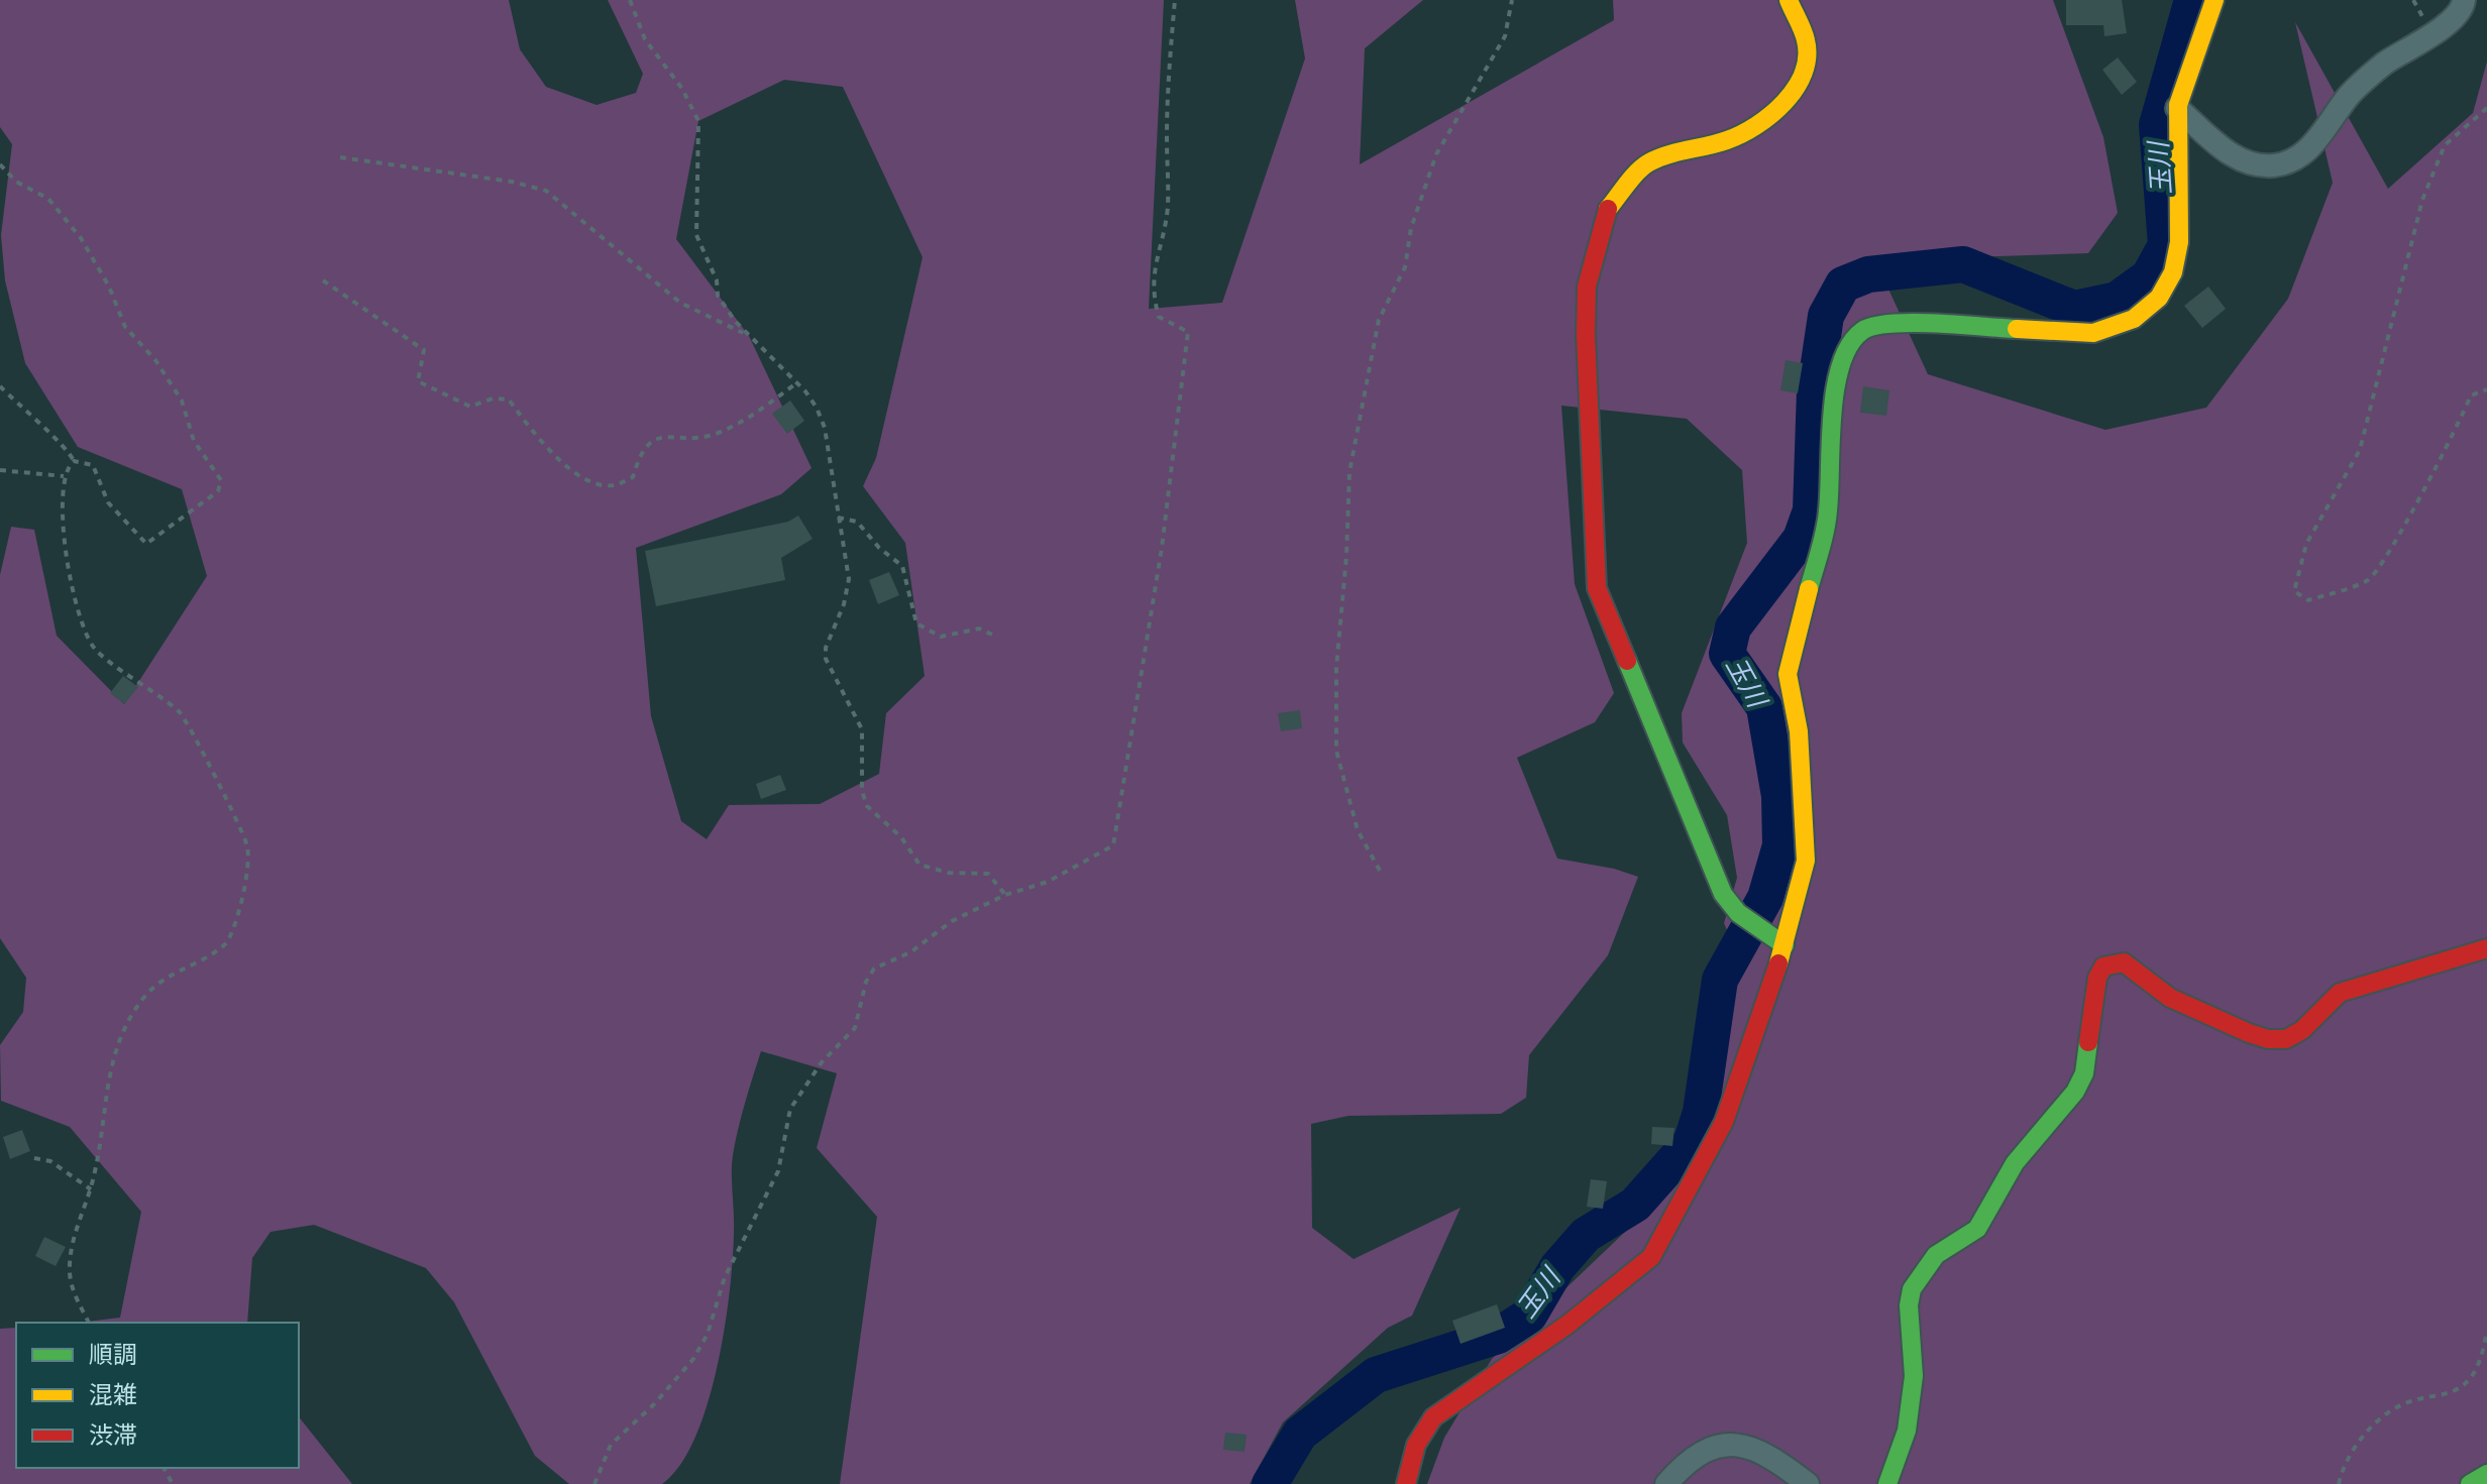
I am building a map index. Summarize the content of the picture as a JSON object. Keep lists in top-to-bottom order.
{
  "water": ["玉川"],
  "legend": ["順調", "混雑", "渋滞"]
}
